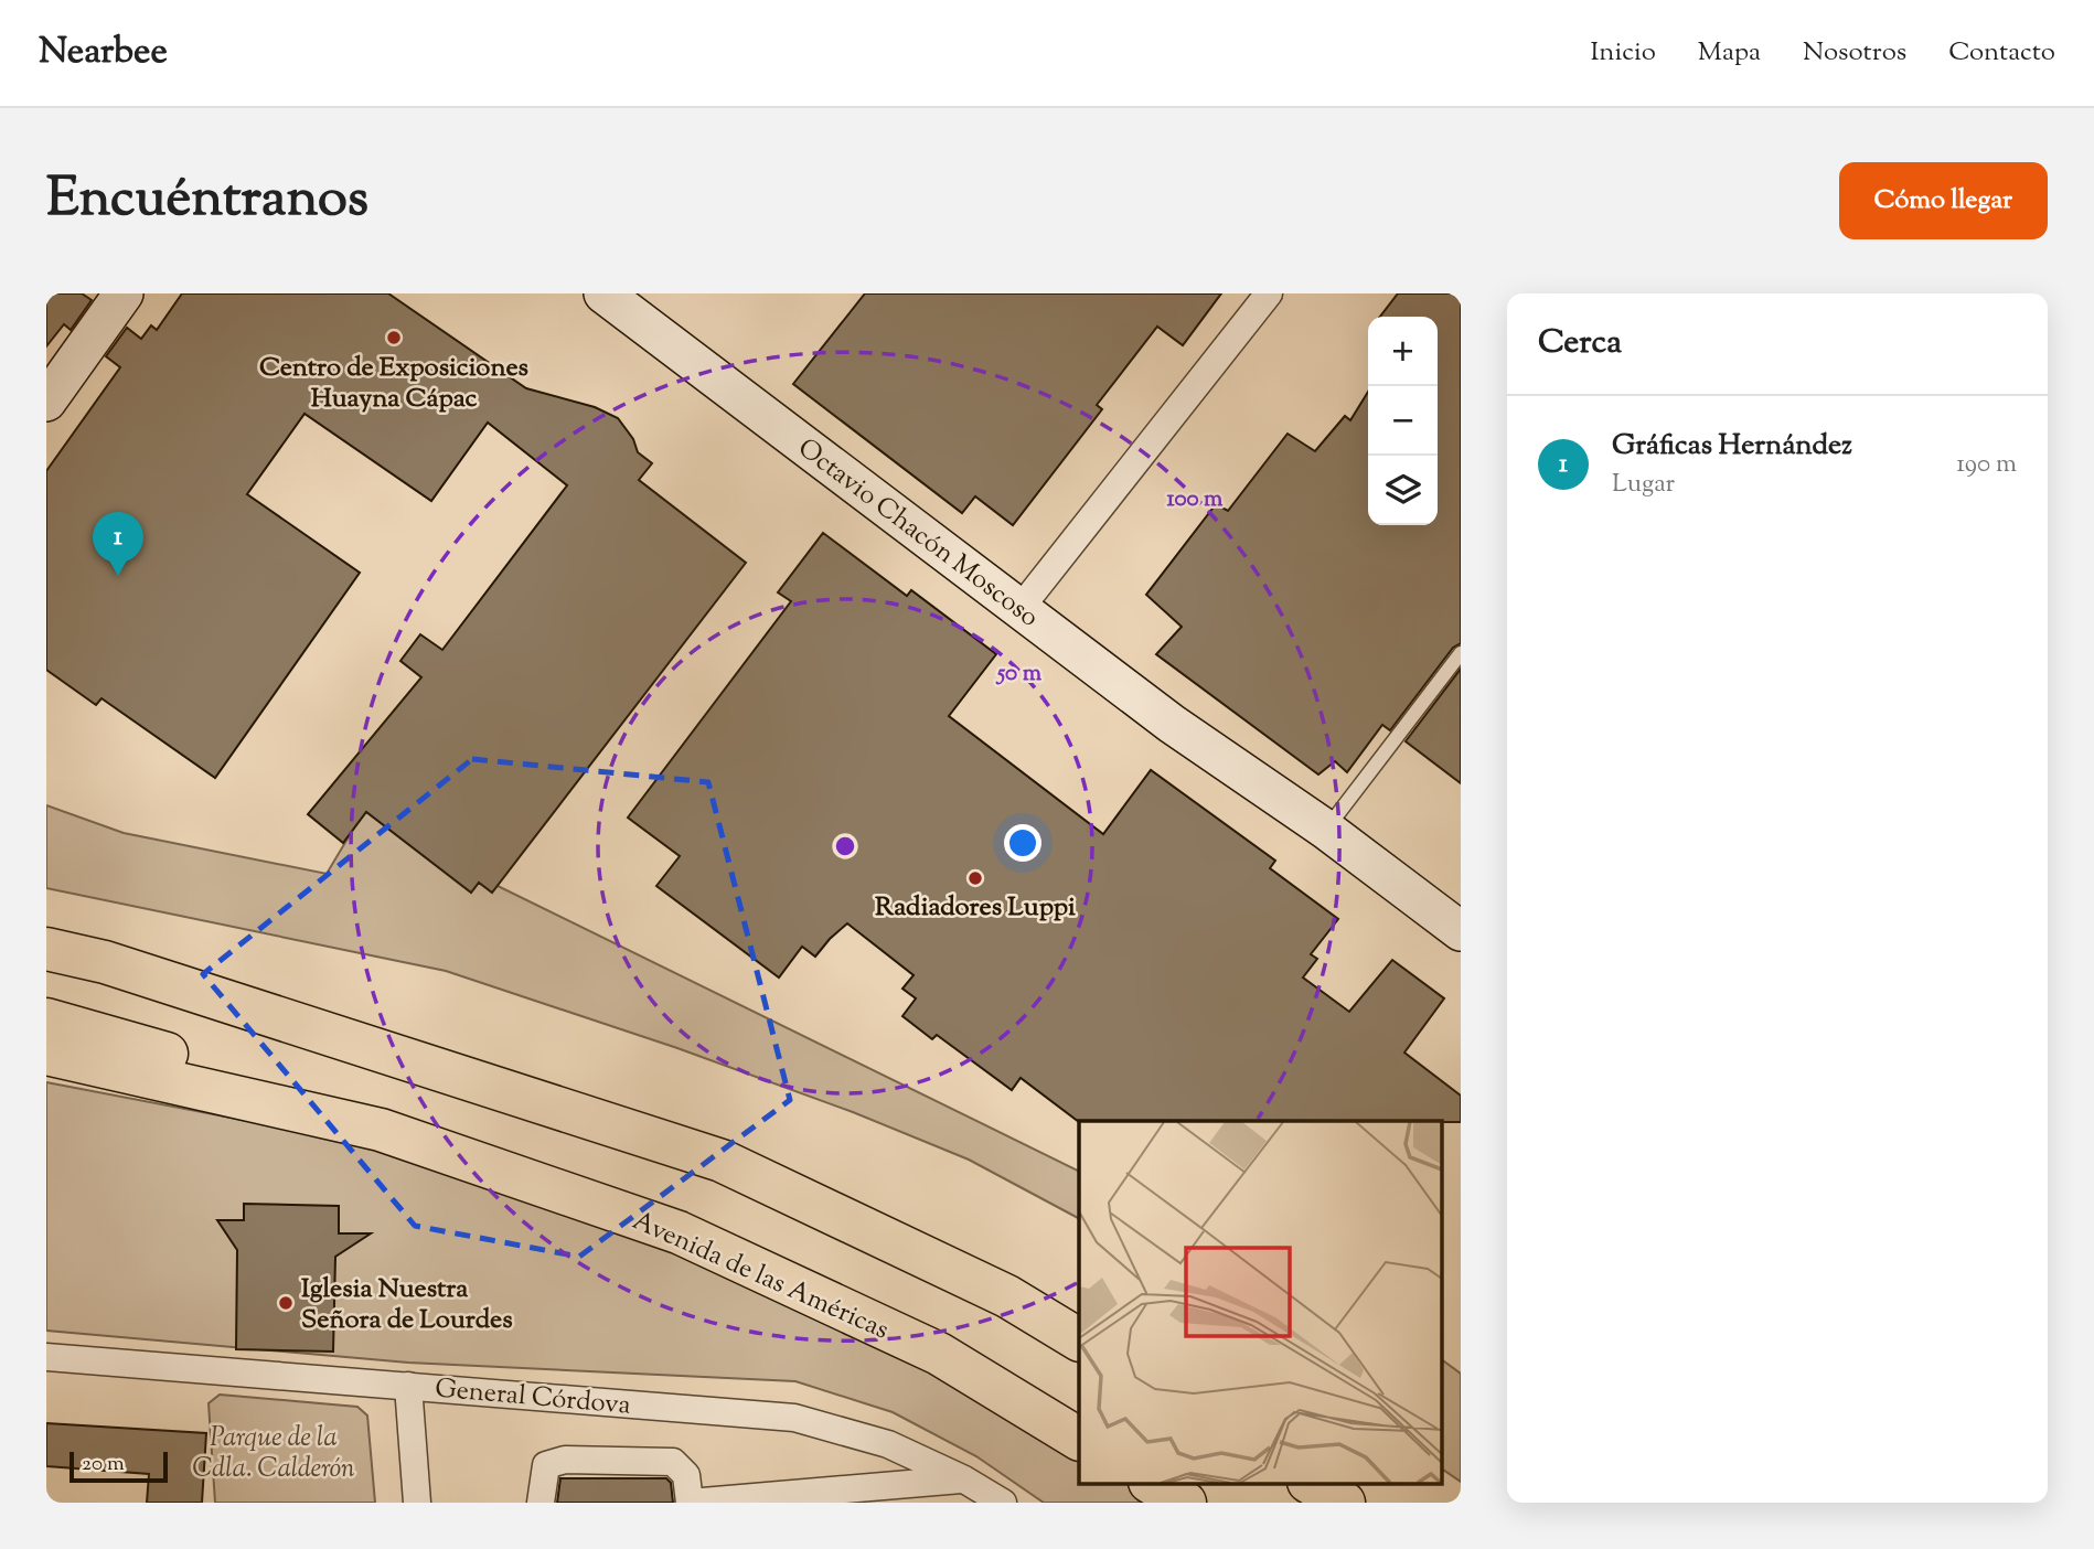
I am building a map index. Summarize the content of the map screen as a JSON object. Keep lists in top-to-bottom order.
{
  "streets": {
    "main road": ["Avenida de las Américas"],
    "street": ["Octavio Chacón Moscoso", "General Córdova"]
  },
  "parks": ["Parque de la Cdla. Calderón"],
  "places": ["Centro de Exposiciones Huayna Cápac", "Radiadores Luppi", "Iglesia Nuestra Señora de Lourdes"],
  "scale_bar": "20 m",
  "page": {
    "header": "Nearbee",
    "nav": [
      "Inicio",
      "Mapa",
      "Nosotros",
      "Contacto"
    ],
    "title": "Encuéntranos",
    "buttons": "Cómo llegar",
    "heading": "Cerca",
    "map_buttons": ["+", "−"],
    "list": [
      {
        "mark": "1",
        "name": "Gráficas Hernández",
        "note": "Lugar",
        "value": "190 m"
      }
    ],
    "pins": "1",
    "scale": "20 m"
  },
  "rings": ["100 m", "50 m"]
}
